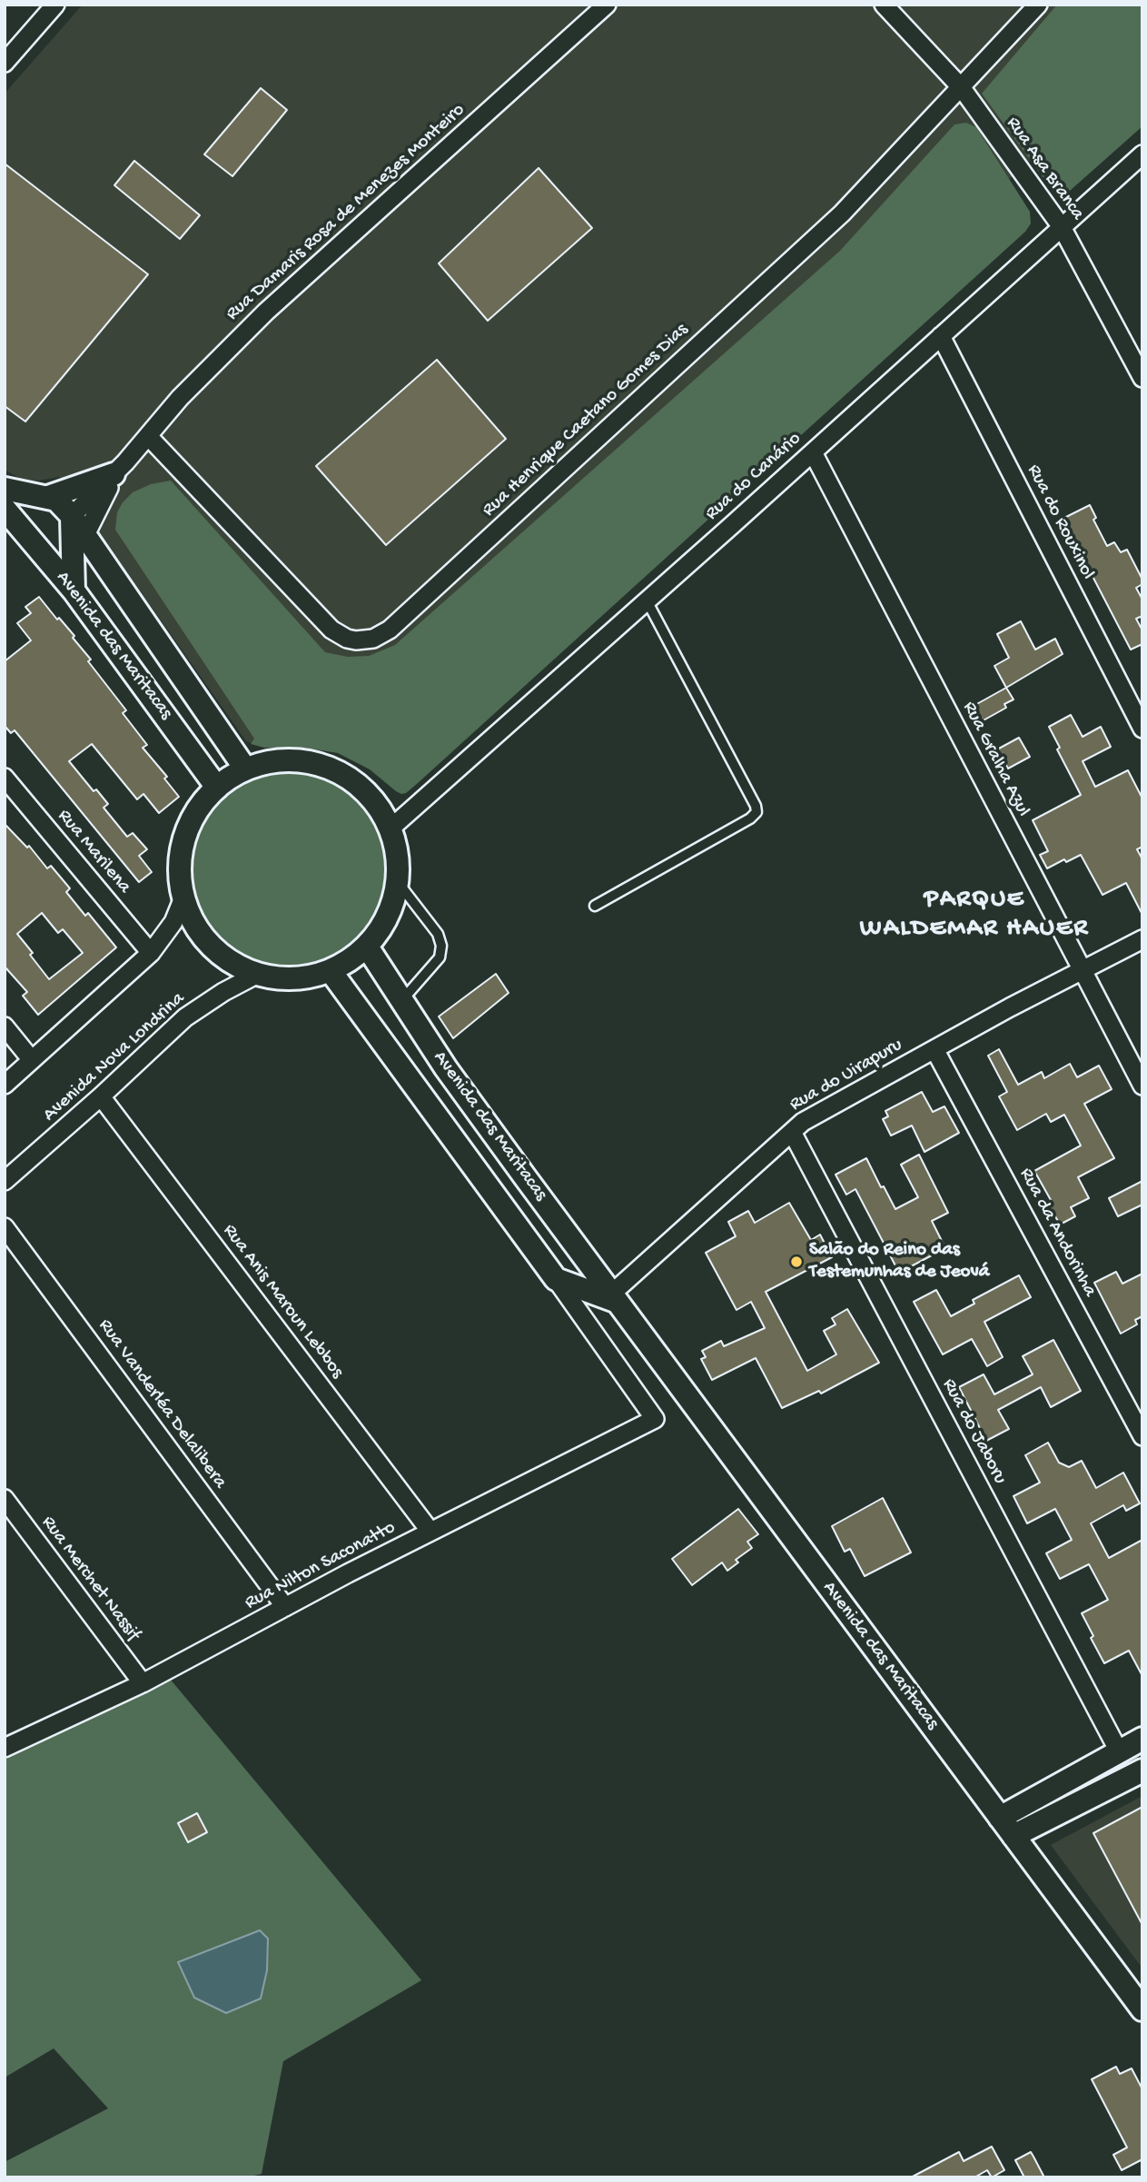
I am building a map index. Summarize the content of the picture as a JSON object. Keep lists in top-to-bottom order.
{
  "streets": {
    "street": [
      "Rua Asa Branca",
      "Rua Damaris Rosa de Menezes Monteiro",
      "Rua Henrique Caetano Gomes Dias",
      "Rua do Canário",
      "Rua do Rouxinol",
      "Avenida das Maritacas",
      "Rua Gralha Azul",
      "Rua Marilena",
      "Avenida Nova Londrina",
      "Rua do Uirapuru",
      "Rua da Andorinha",
      "Rua Anis Maroun Lebbos",
      "Rua Vanderléa Delalibera",
      "Rua do Jaboru",
      "Rua Nilton Saconatto",
      "Rua Merchet Nassif"
    ]
  },
  "crossings": [
    ["Rua Asa Branca", "Rua Henrique Caetano Gomes Dias"],
    ["Rua Asa Branca", "Rua do Canário"],
    ["Rua Damaris Rosa de Menezes Monteiro", "Rua Henrique Caetano Gomes Dias"],
    ["Rua Damaris Rosa de Menezes Monteiro", "Avenida das Maritacas"],
    ["Rua do Canário", "Rua do Rouxinol"],
    ["Rua do Canário", "Avenida das Maritacas"],
    ["Rua do Canário", "Rua Gralha Azul"],
    ["Rua do Canário", "Avenida Nova Londrina"],
    ["Avenida das Maritacas", "Avenida Nova Londrina"],
    ["Avenida das Maritacas", "Rua do Uirapuru"],
    ["Avenida das Maritacas", "Rua Nilton Saconatto"],
    ["Rua Gralha Azul", "Rua do Uirapuru"],
    ["Avenida Nova Londrina", "Rua Anis Maroun Lebbos"],
    ["Rua do Uirapuru", "Rua da Andorinha"],
    ["Rua do Uirapuru", "Rua do Jaboru"],
    ["Rua Anis Maroun Lebbos", "Rua Nilton Saconatto"],
    ["Rua Vanderléa Delalibera", "Rua Nilton Saconatto"],
    ["Rua Nilton Saconatto", "Rua Merchet Nassif"]
  ],
  "districts": ["PARQUE WALDEMAR HAUER"],
  "places": ["Salão do Reino das Testemunhas de Jeová"]
}
